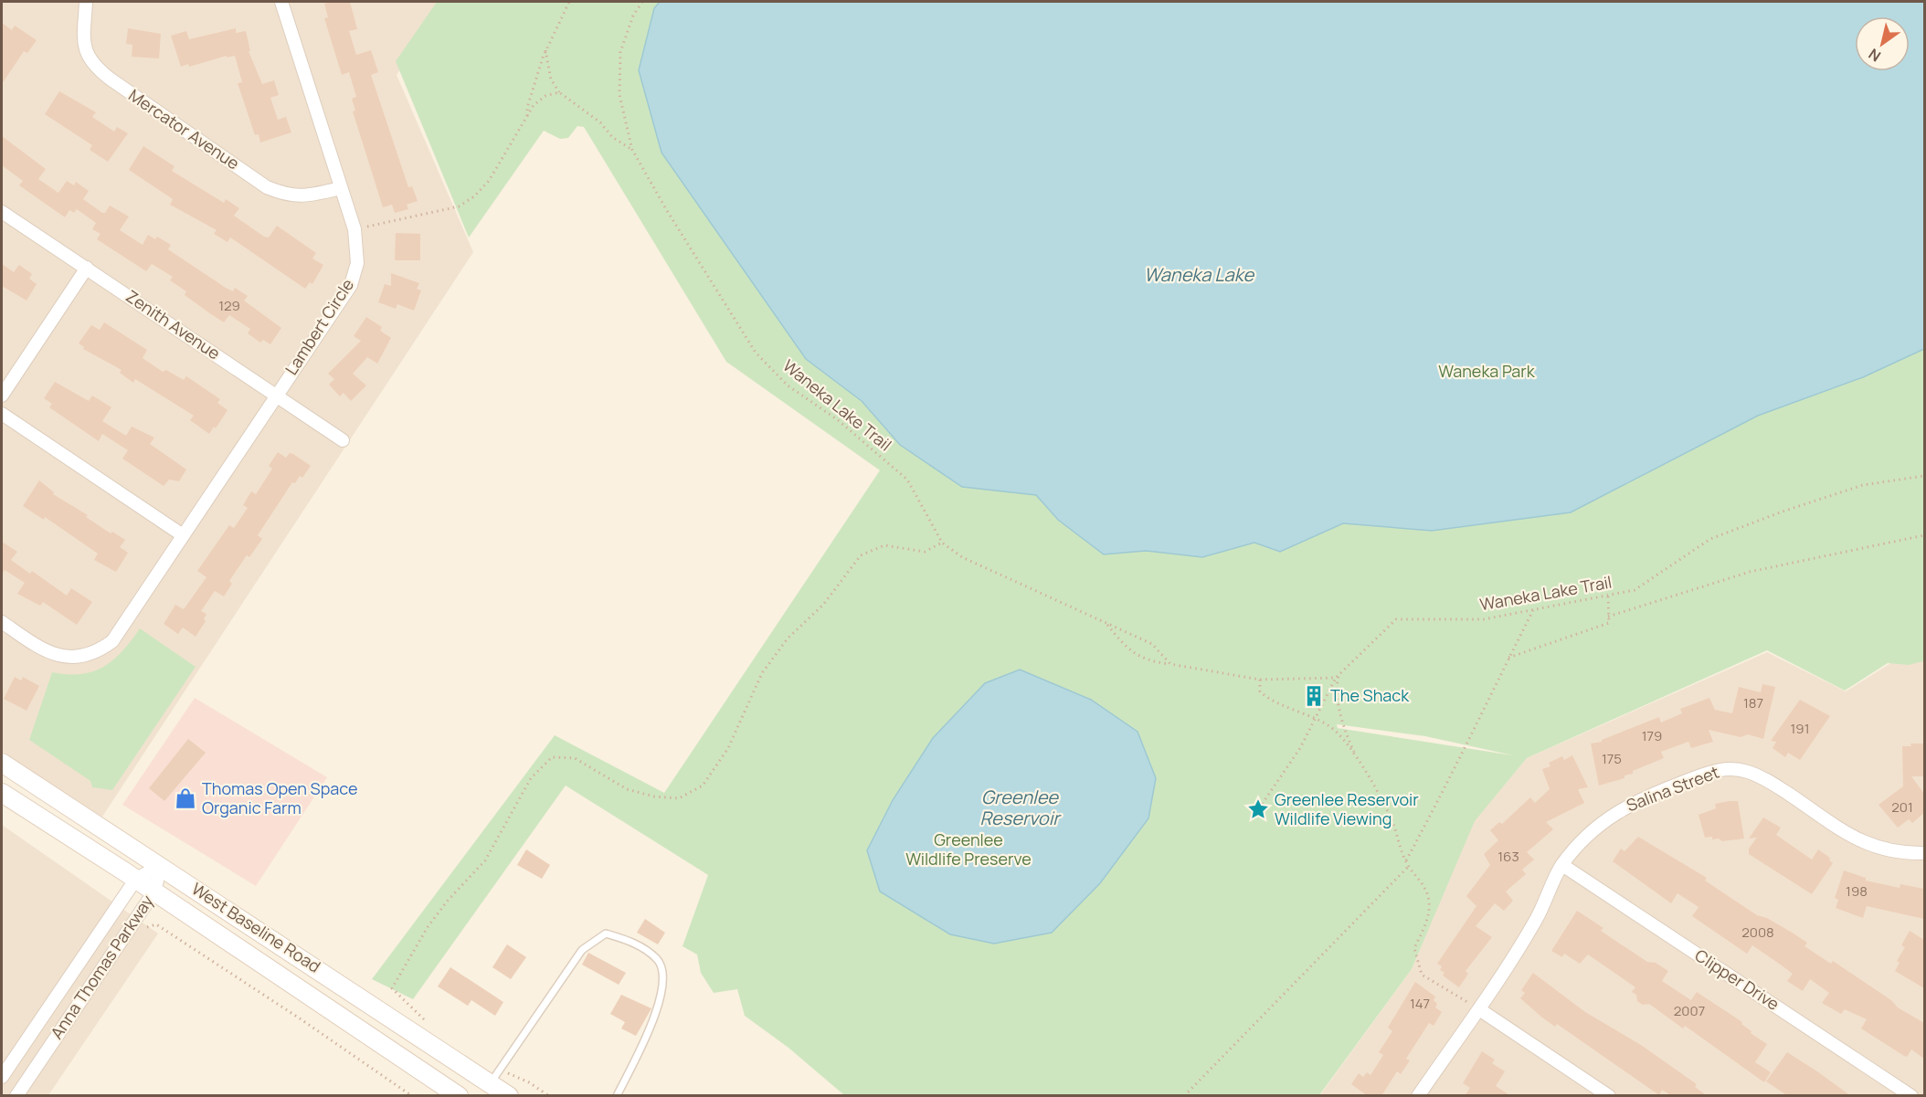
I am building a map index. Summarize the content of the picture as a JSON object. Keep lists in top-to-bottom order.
{
  "streets": {
    "main road": ["West Baseline Road"],
    "street": [
      "Mercator Avenue",
      "Zenith Avenue",
      "Lambert Circle",
      "Salina Street",
      "Anna Thomas Parkway",
      "Clipper Drive"
    ],
    "path": ["Waneka Lake Trail"]
  },
  "crossings": [
    ["Mercator Avenue", "Lambert Circle"],
    ["Zenith Avenue", "Lambert Circle"],
    ["Salina Street", "Clipper Drive"],
    ["West Baseline Road", "Anna Thomas Parkway"]
  ],
  "water": ["Waneka Lake", "Greenlee Reservoir"],
  "parks": ["Waneka Park", "Greenlee Wildlife Preserve"],
  "places": {
    "building": ["The Shack"],
    "shop": ["Thomas Open Space Organic Farm"],
    "place": ["Greenlee Reservoir Wildlife Viewing"]
  },
  "house_numbers": [
    "129",
    "187",
    "191",
    "179",
    "175",
    "201",
    "163",
    "198",
    "2008",
    "147",
    "2007"
  ],
  "north": "bottom left"
}
